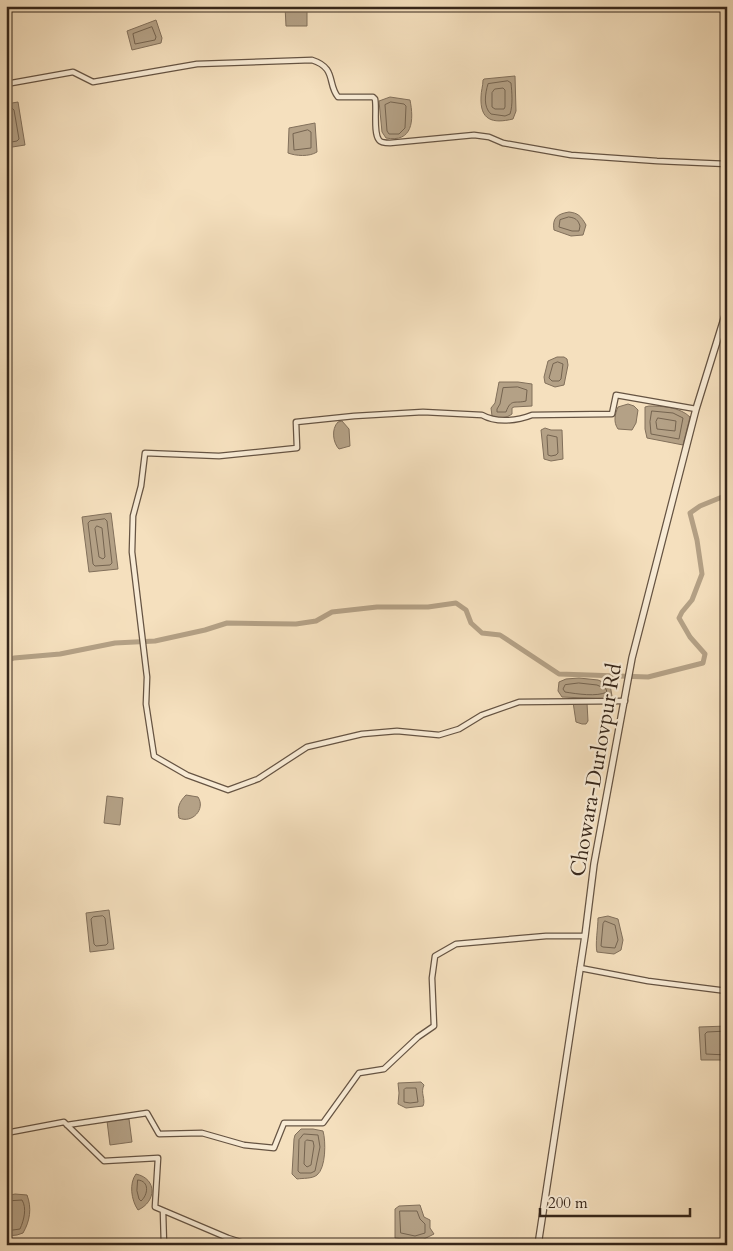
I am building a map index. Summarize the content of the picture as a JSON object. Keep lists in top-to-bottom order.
{
  "streets": {
    "street": ["Chowara-Durlovpur Rd"]
  },
  "scale_bar": "200 m"
}
